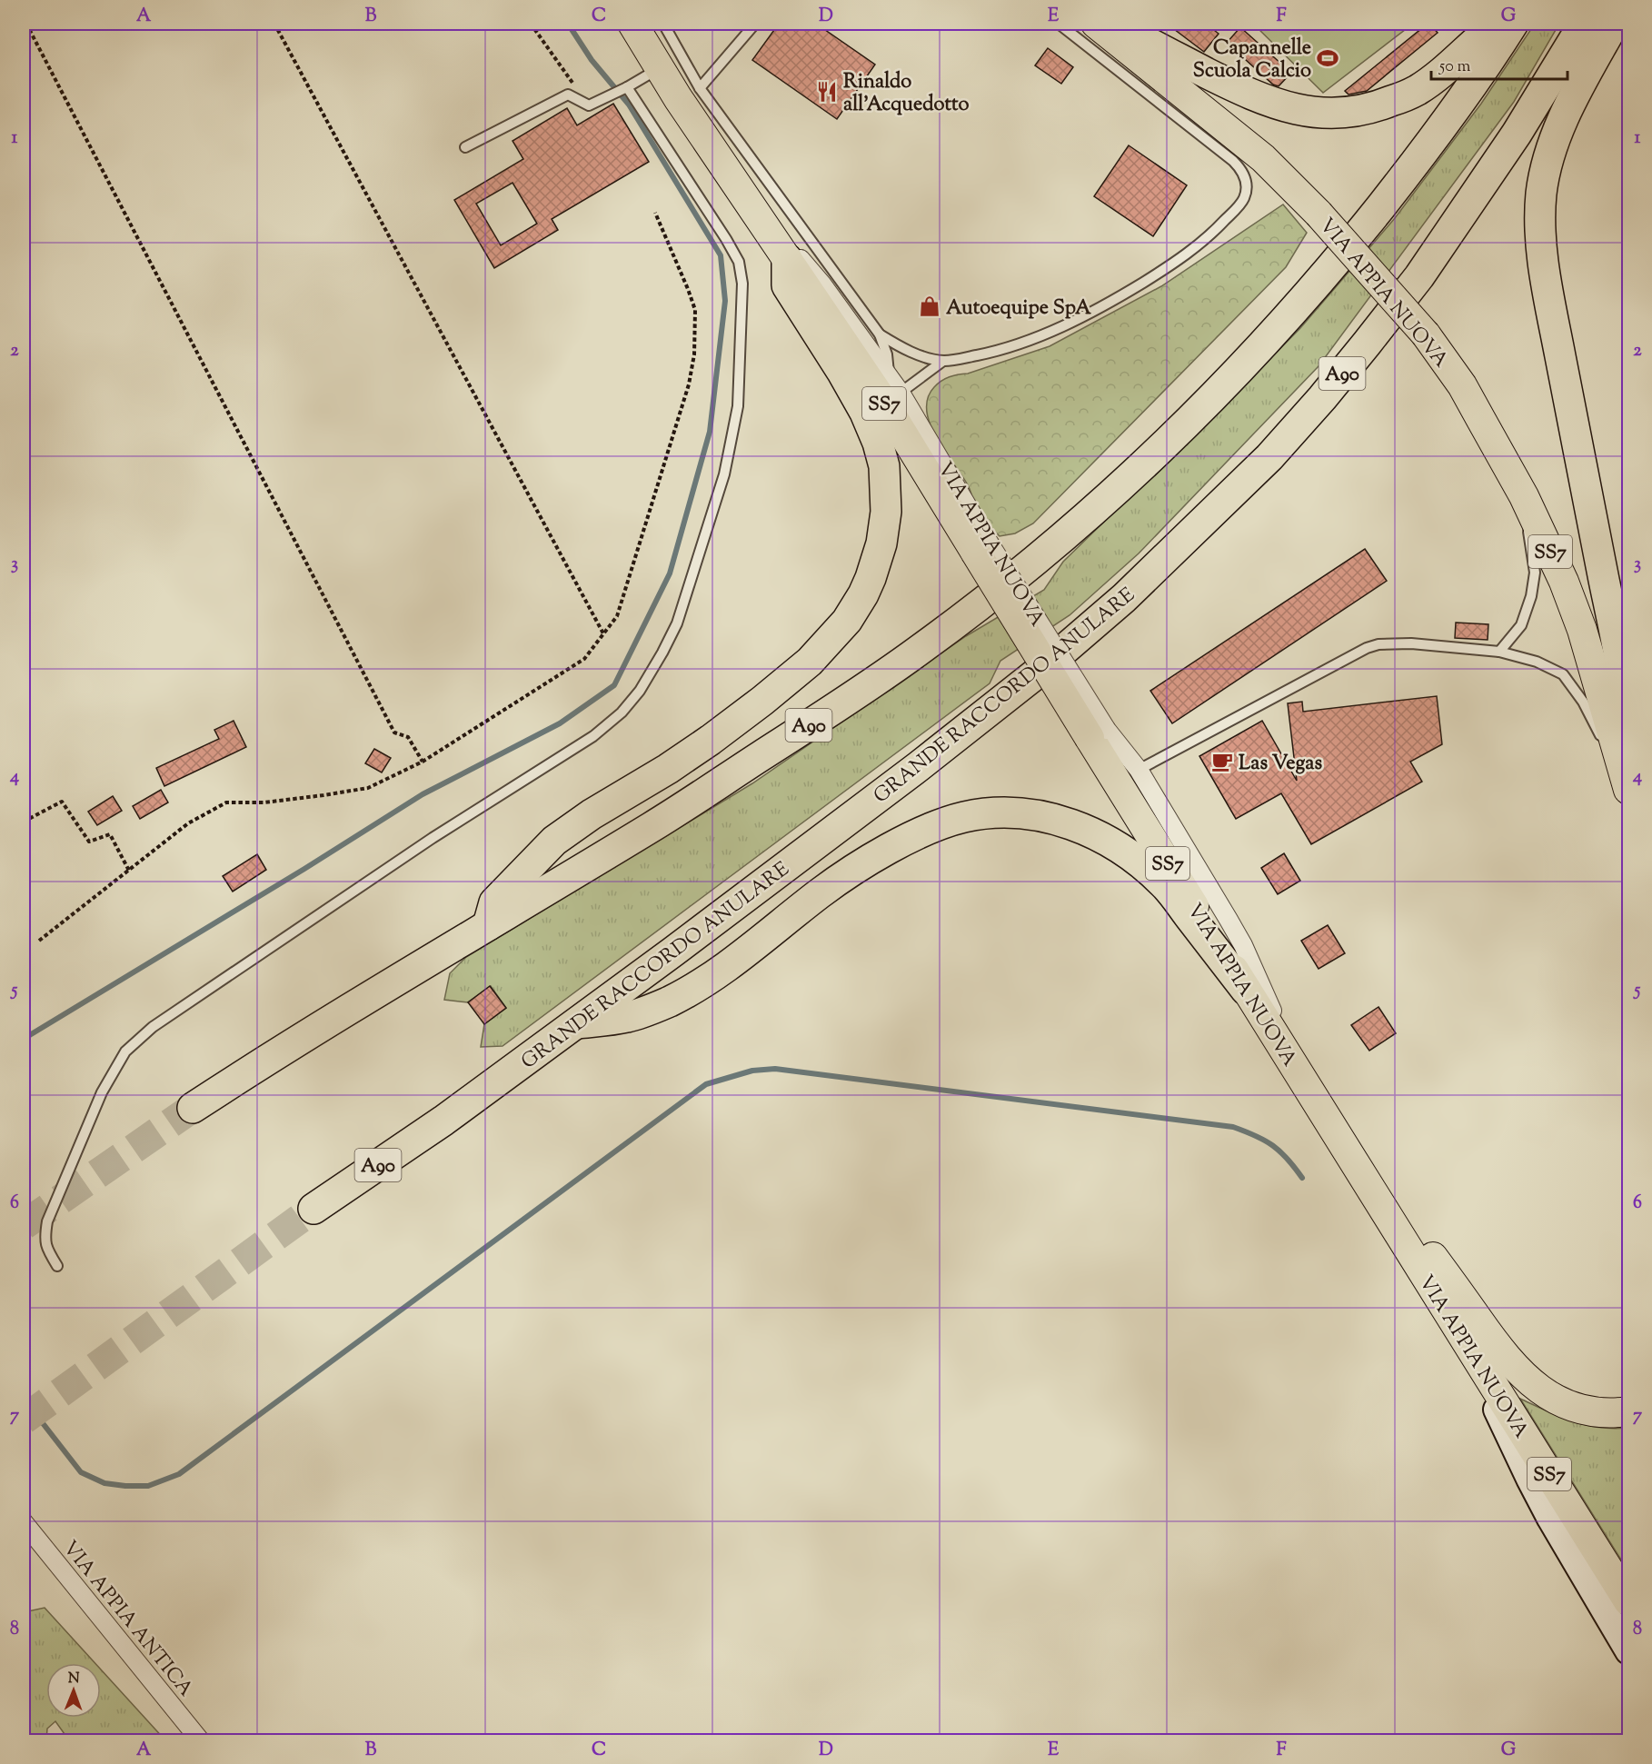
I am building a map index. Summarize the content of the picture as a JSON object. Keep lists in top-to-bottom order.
{
  "streets": {
    "highway": ["A90", "GRANDE RACCORDO ANULARE"],
    "main road": ["VIA APPIA NUOVA", "SS7"],
    "street": ["VIA APPIA ANTICA"]
  },
  "places": {
    "sports": ["Capannelle Scuola Calcio"],
    "restaurant": ["Rinaldo all'Acquedotto"],
    "shop": ["Autoequipe SpA"],
    "cafe": ["Las Vegas"]
  },
  "scale_bar": "50 m",
  "north": "top",
  "grid": {
    "columns": [
      "A",
      "B",
      "C",
      "D",
      "E",
      "F",
      "G"
    ],
    "rows": [
      "1",
      "2",
      "3",
      "4",
      "5",
      "6",
      "7",
      "8"
    ]
  }
}
